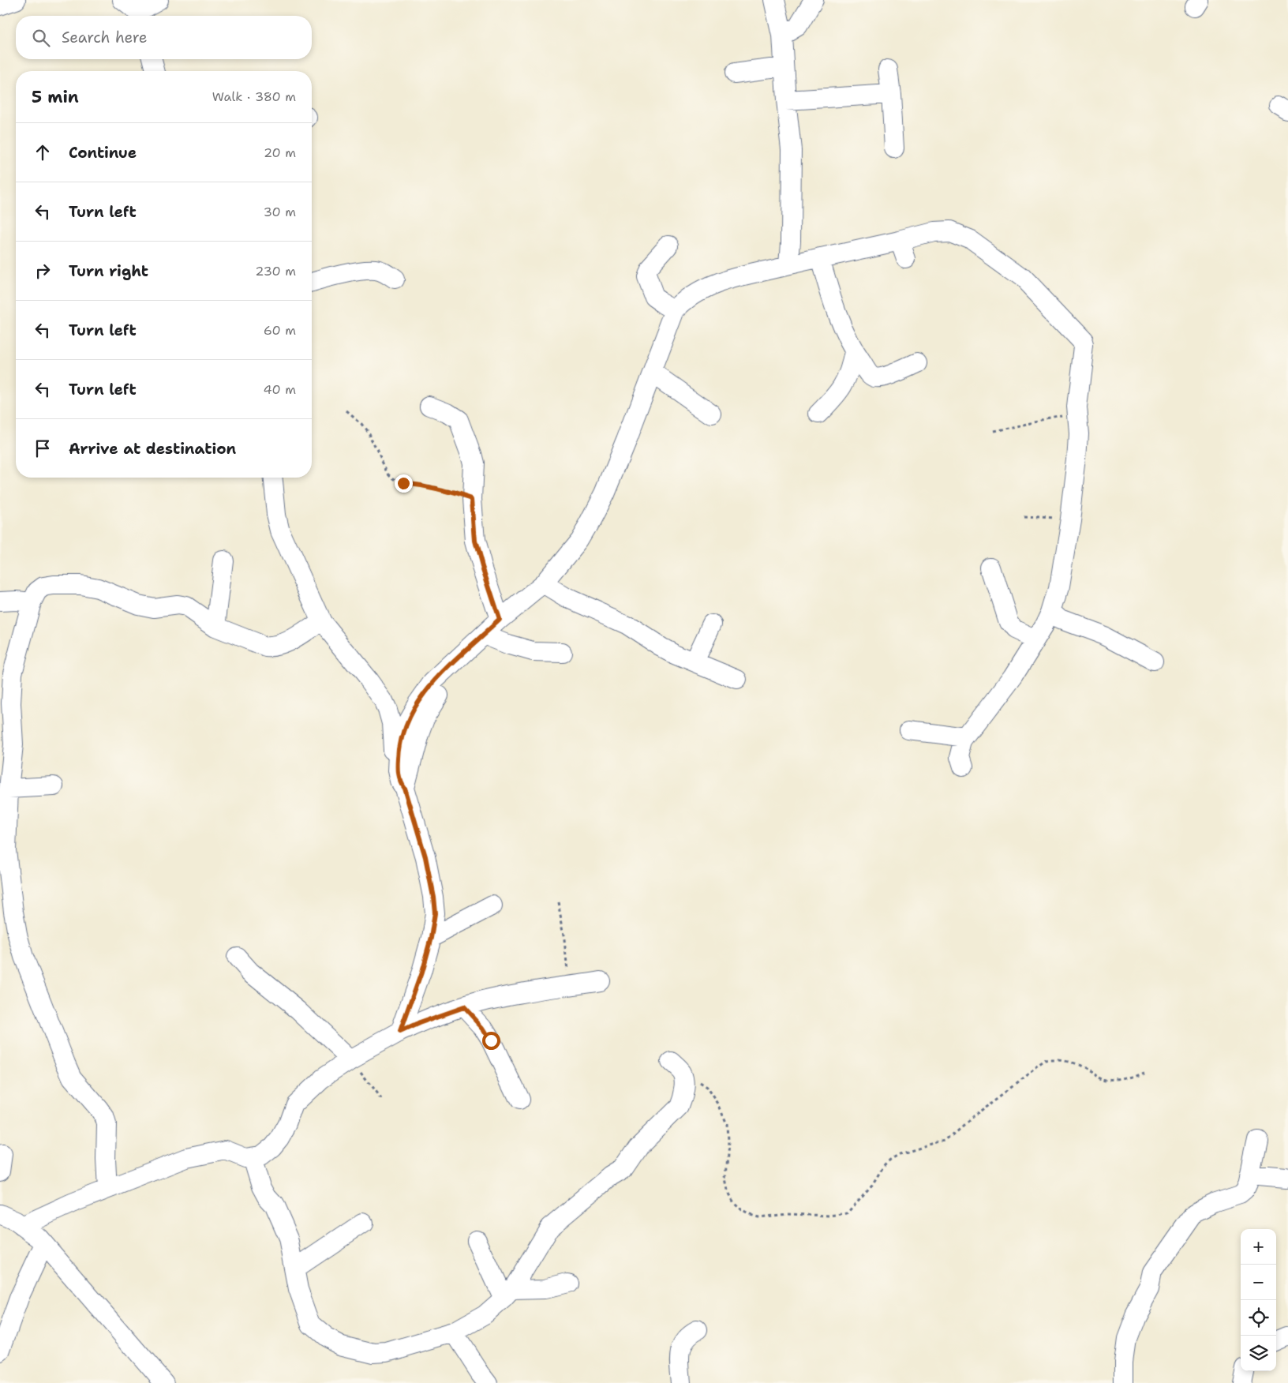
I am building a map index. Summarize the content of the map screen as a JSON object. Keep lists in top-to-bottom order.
{
  "page": {
    "search": "Search here",
    "heading": ["5 min", "Walk · 380 m"],
    "list": [
      ["Continue", "20 m"],
      ["Turn left", "30 m"],
      ["Turn right", "230 m"],
      ["Turn left", "60 m"],
      ["Turn left", "40 m"],
      "Arrive at destination"
    ],
    "map_buttons": ["+", "−"]
  }
}
